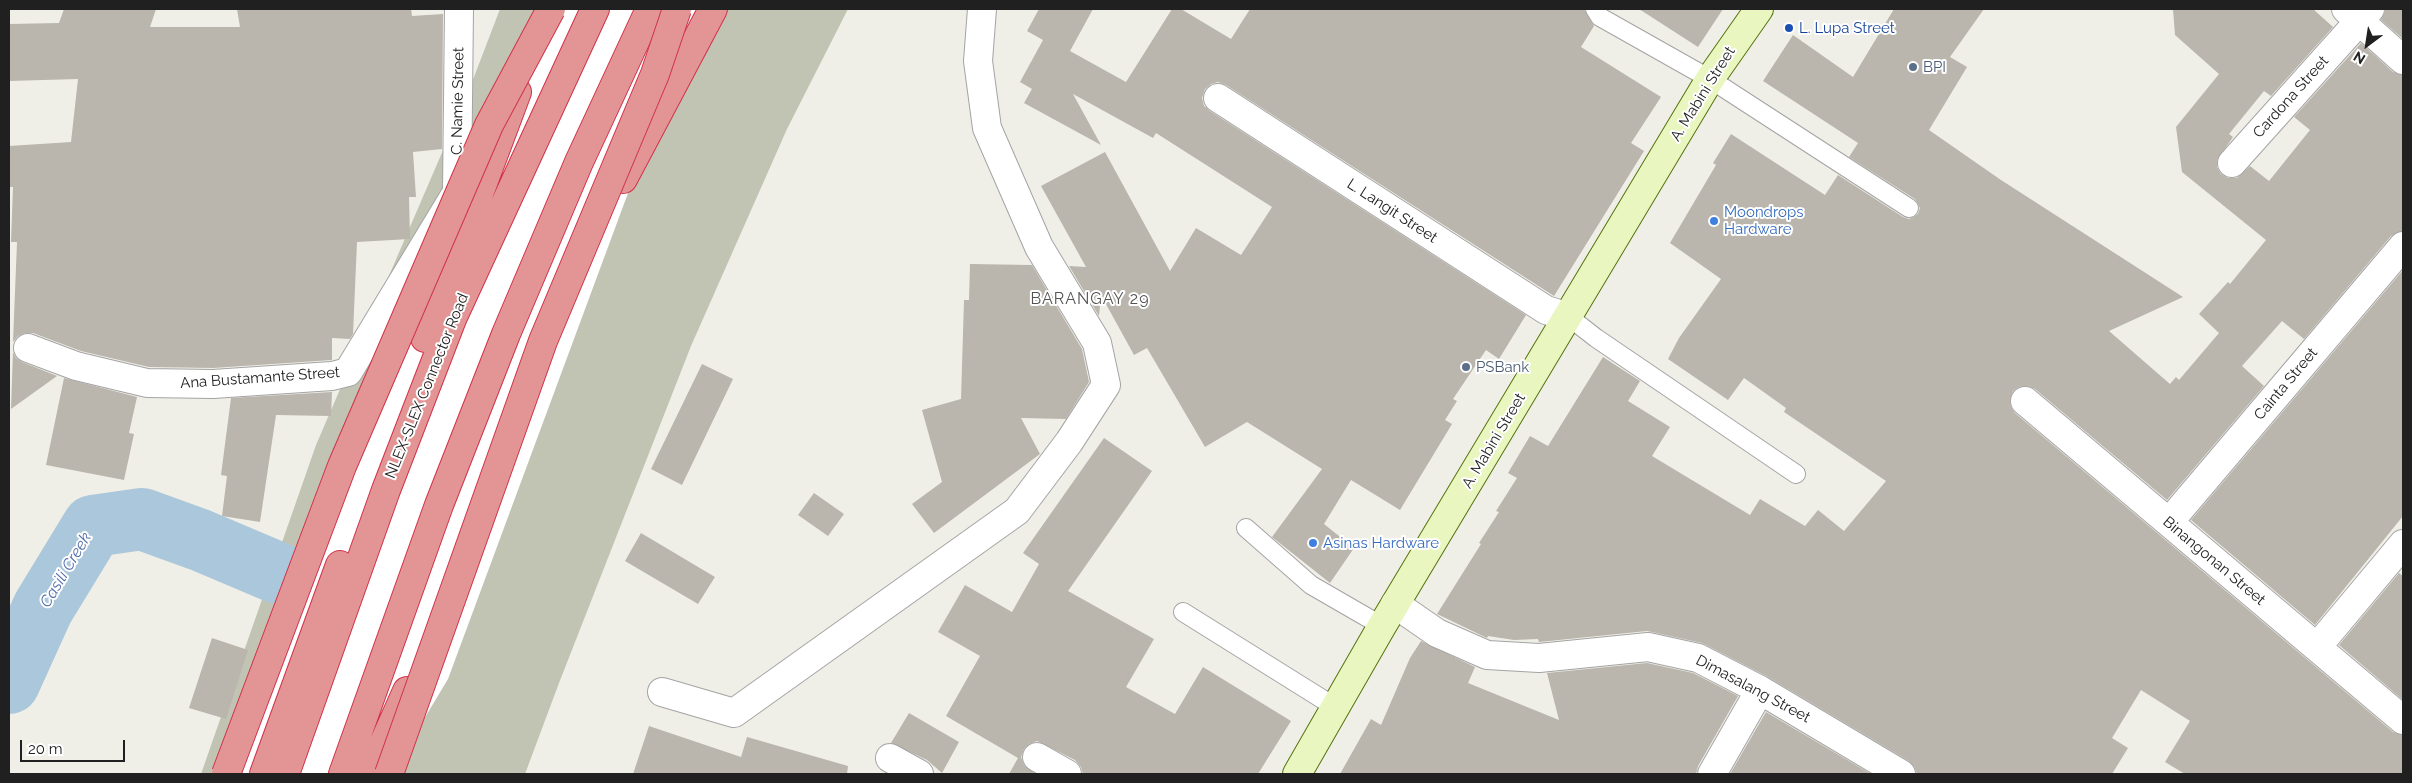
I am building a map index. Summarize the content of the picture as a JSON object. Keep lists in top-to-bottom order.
{
  "streets": {
    "highway": ["NLEX-SLEX Connector Road"],
    "main road": ["A. Mabini Street"],
    "street": [
      "Cardona Street",
      "C. Namie Street",
      "L. Langit Street",
      "Ana Bustamante Street",
      "Cainta Street",
      "Binangonan Street",
      "Dimasalang Street"
    ]
  },
  "crossings": [
    ["A. Mabini Street", "L. Langit Street"],
    ["A. Mabini Street", "Dimasalang Street"],
    ["C. Namie Street", "Ana Bustamante Street"],
    ["Cainta Street", "Binangonan Street"]
  ],
  "districts": ["BARANGAY 29"],
  "water": ["Casili Creek"],
  "places": [
    "L. Lupa Street",
    "BPI",
    "Moondrops Hardware",
    "PSBank",
    "Asinas Hardware"
  ],
  "scale_bar": "20 m",
  "north": "bottom left"
}
